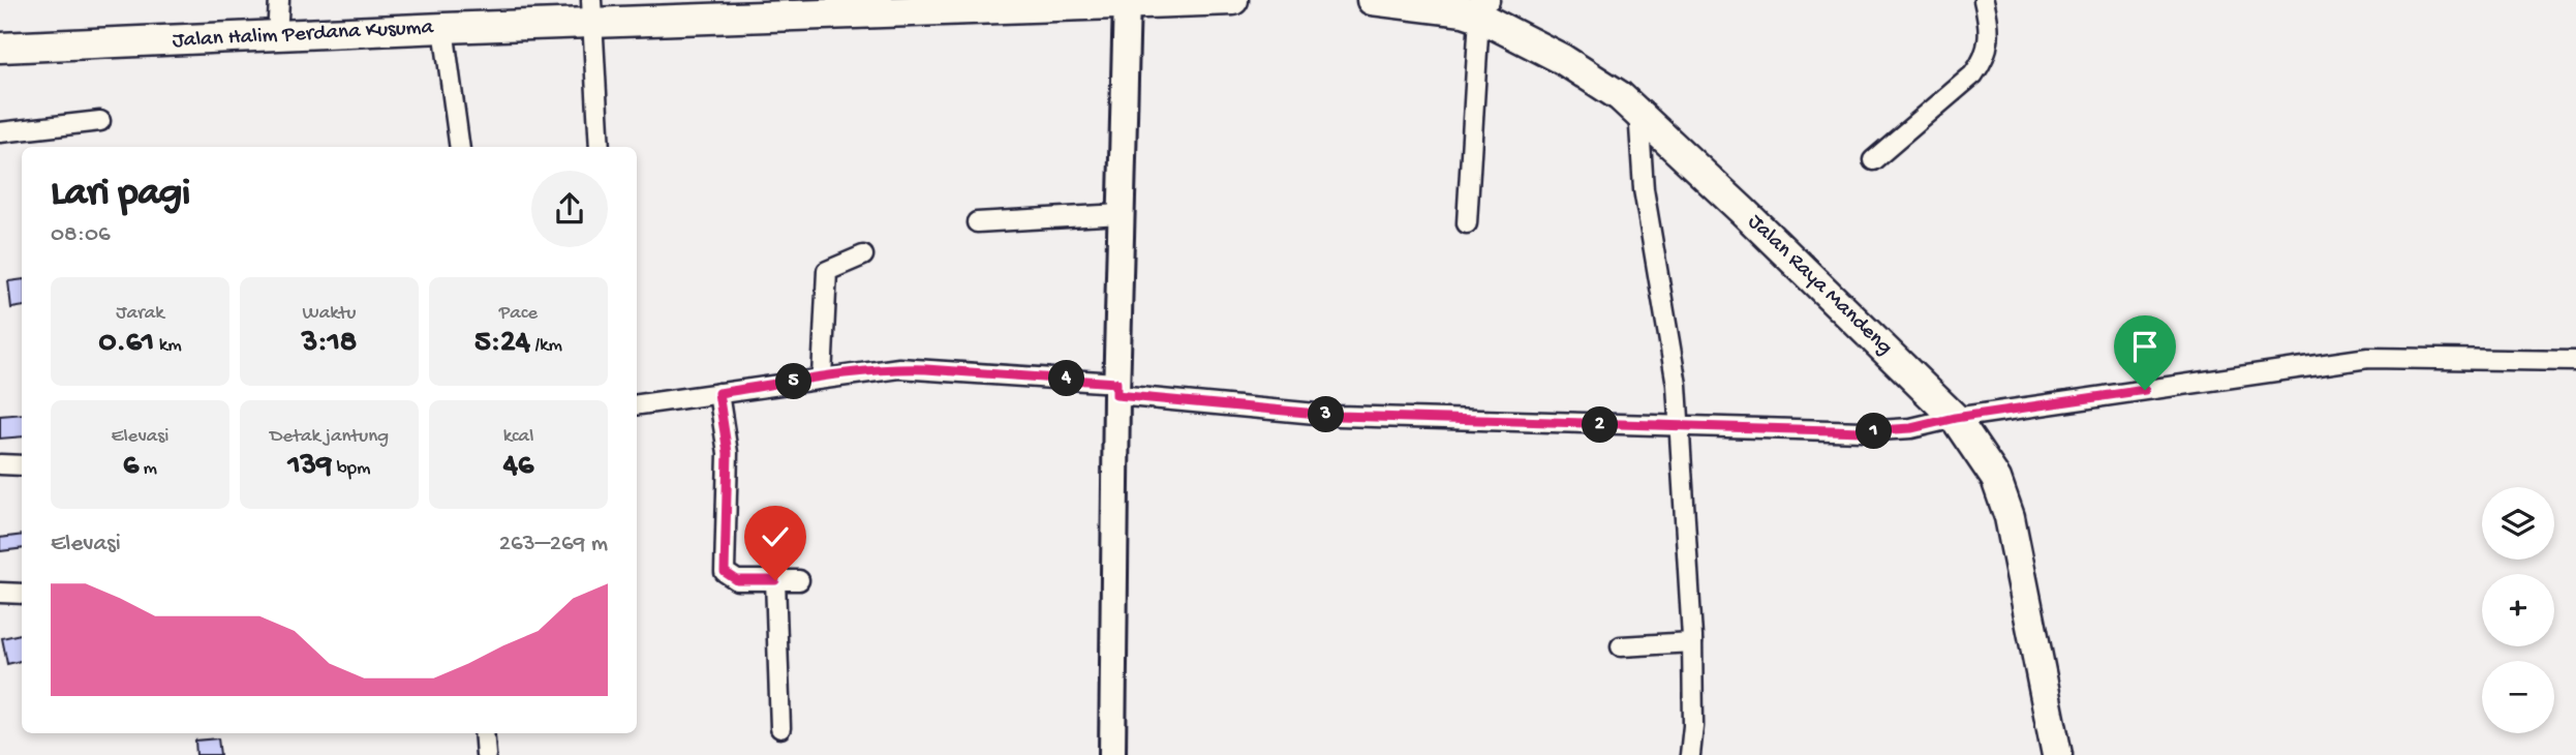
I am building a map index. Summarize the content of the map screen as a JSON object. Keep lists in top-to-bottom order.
{
  "streets": {
    "highway": ["Jalan Halim Perdana Kusuma", "Jalan Raya Mandeng"]
  },
  "page": {
    "heading": ["Lari pagi", "08:06"],
    "stats": [
      ["Jarak", "0.61 km"],
      ["Waktu", "3:18"],
      ["Pace", "5:24 /km"],
      ["Elevasi", "6 m"],
      ["Detak jantung", "139 bpm"],
      ["kcal", "46"]
    ],
    "pins": [
      "4",
      "5",
      "3",
      "2",
      "1"
    ],
    "map_buttons": ["+", "−"],
    "chart": ["Elevasi", "263–269 m"]
  }
}
